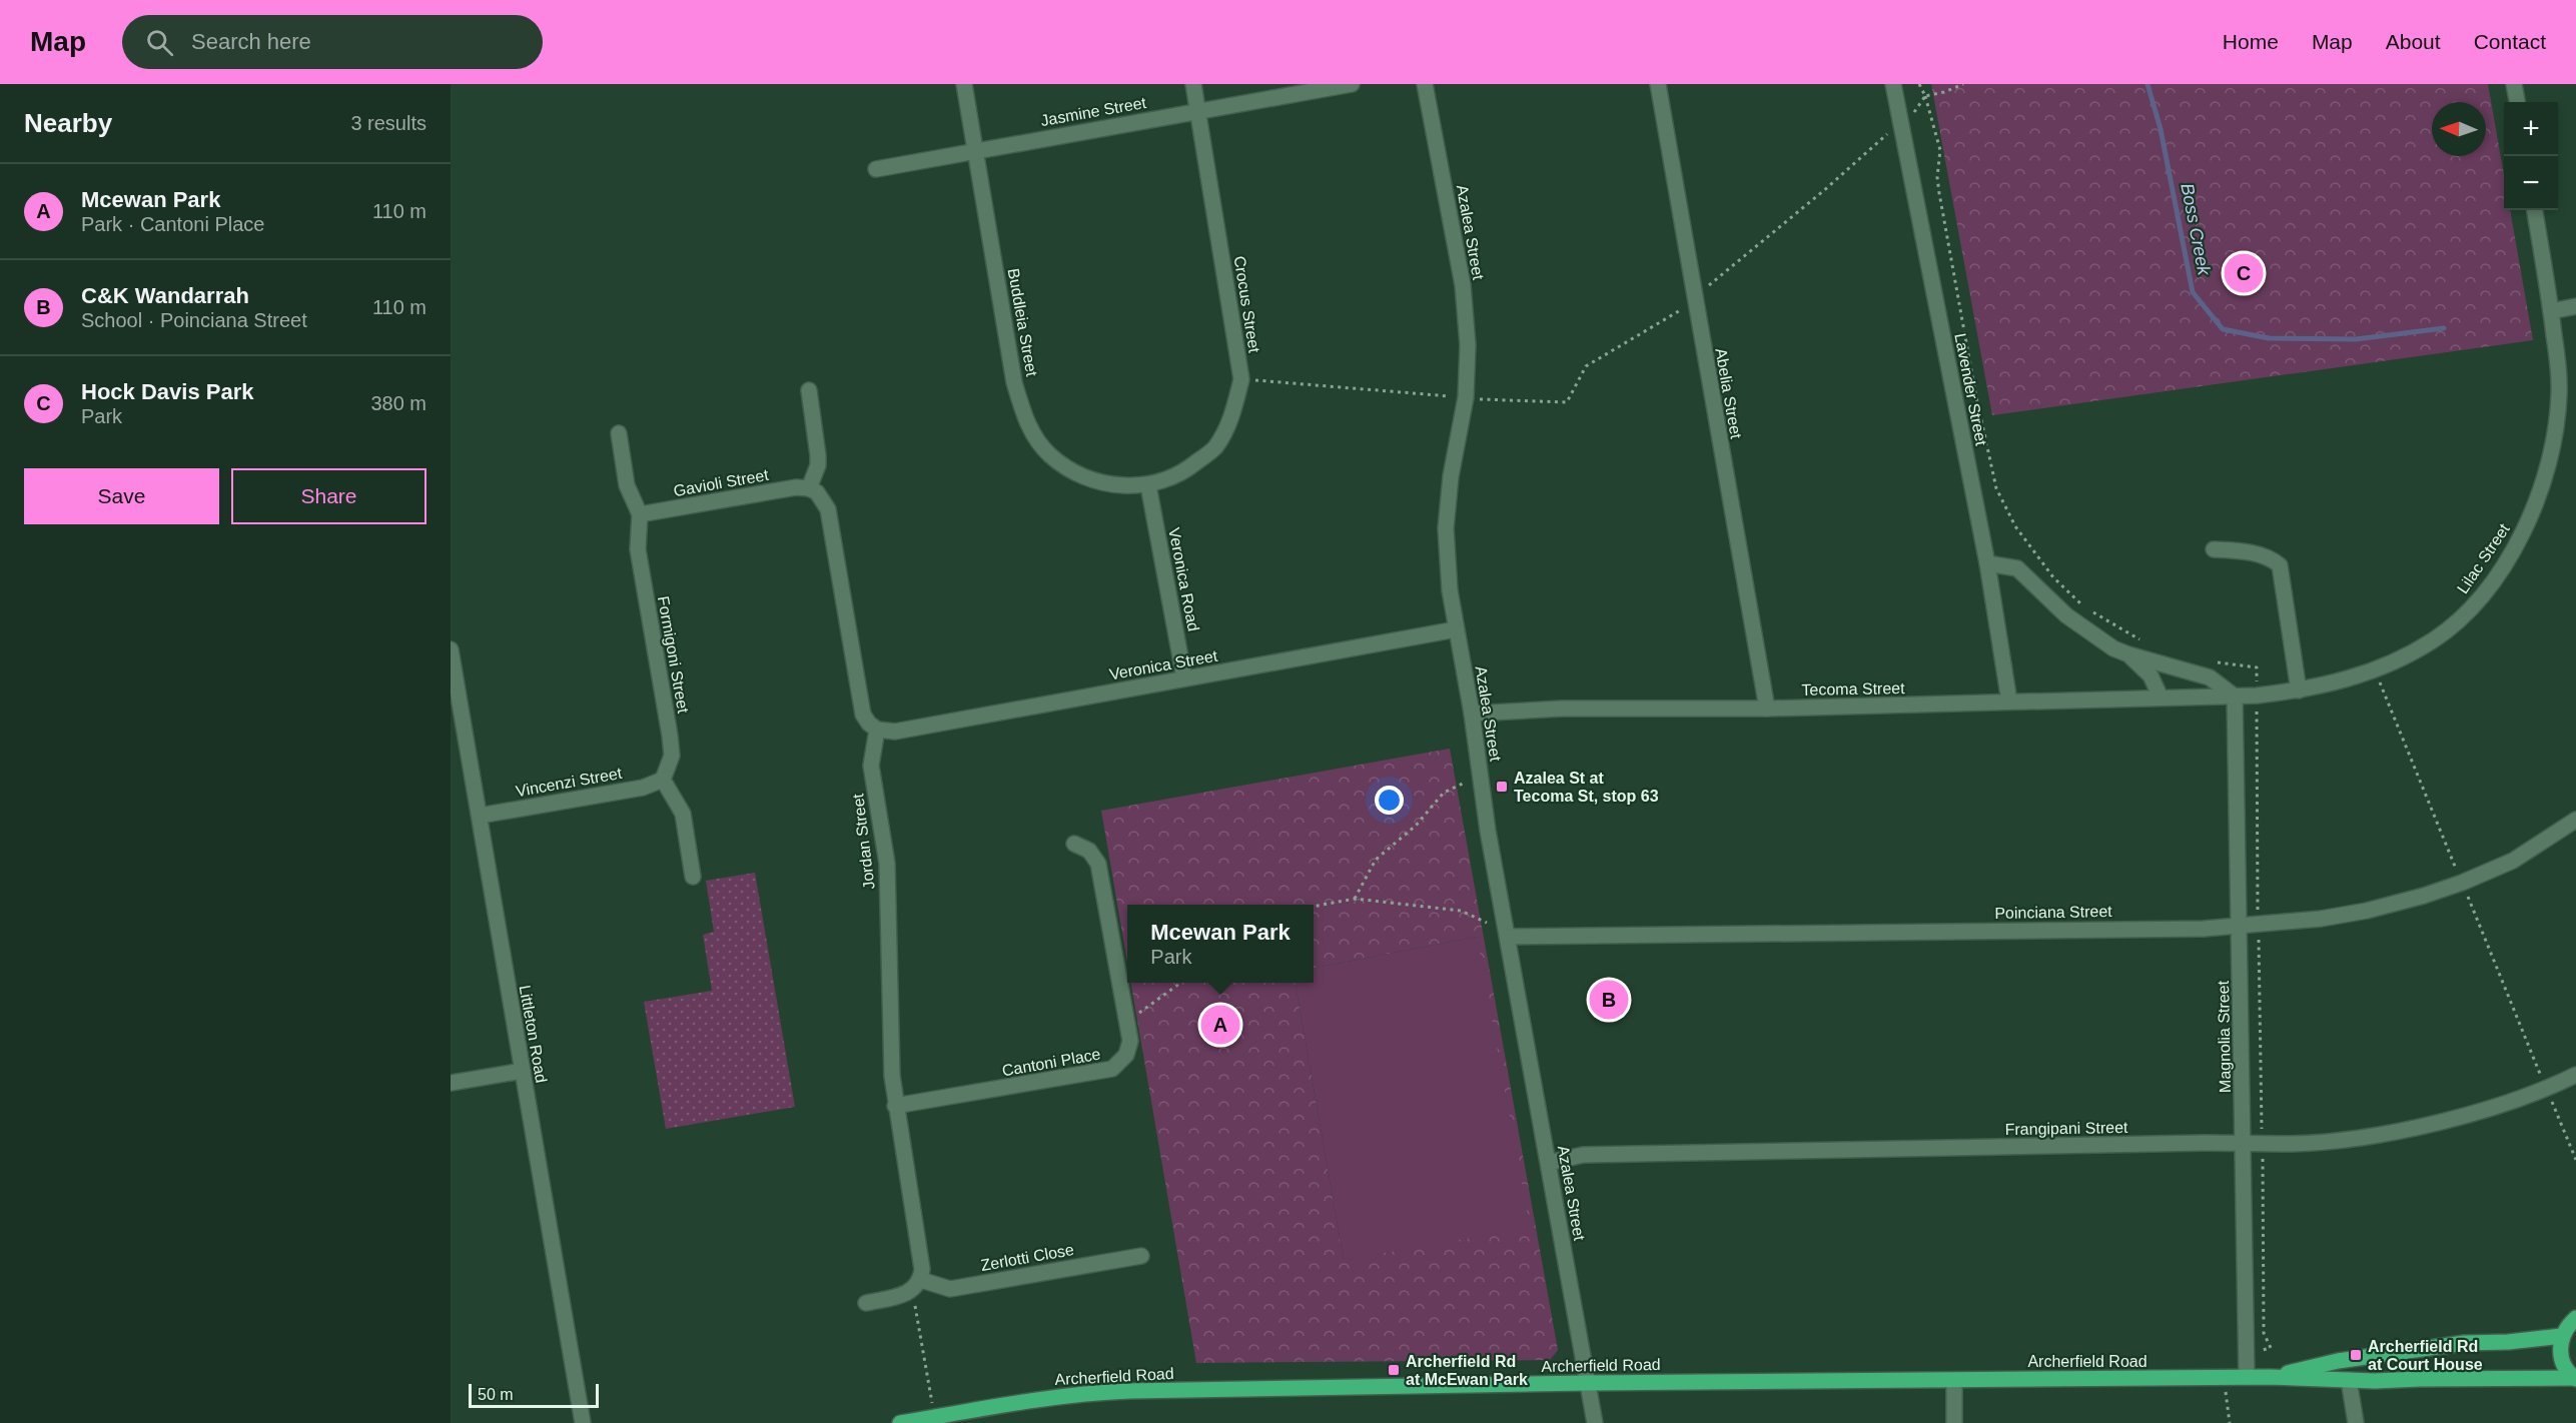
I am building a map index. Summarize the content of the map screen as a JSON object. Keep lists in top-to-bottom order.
{
  "streets": {
    "main road": ["Archerfield Road"],
    "street": [
      "Jasmine Street",
      "Azalea Street",
      "Crocus Street",
      "Buddleia Street",
      "Lavender Street",
      "Abelia Street",
      "Gavioli Street",
      "Lilac Street",
      "Veronica Road",
      "Formigoni Street",
      "Veronica Street",
      "Tecoma Street",
      "Vincenzi Street",
      "Jordan Street",
      "Poinciana Street",
      "Littleton Road",
      "Magnolia Street",
      "Cantoni Place",
      "Frangipani Street",
      "Zerlotti Close"
    ]
  },
  "crossings": [
    ["Jasmine Street", "Crocus Street"],
    ["Jasmine Street", "Buddleia Street"],
    ["Azalea Street", "Veronica Street"],
    ["Azalea Street", "Tecoma Street"],
    ["Azalea Street", "Poinciana Street"],
    ["Azalea Street", "Frangipani Street"],
    ["Azalea Street", "Archerfield Road"],
    ["Crocus Street", "Buddleia Street"],
    ["Crocus Street", "Veronica Road"],
    ["Buddleia Street", "Veronica Road"],
    ["Lavender Street", "Tecoma Street"],
    ["Abelia Street", "Tecoma Street"],
    ["Gavioli Street", "Formigoni Street"],
    ["Lilac Street", "Tecoma Street"],
    ["Lilac Street", "Magnolia Street"],
    ["Veronica Road", "Veronica Street"],
    ["Formigoni Street", "Vincenzi Street"],
    ["Veronica Street", "Jordan Street"],
    ["Tecoma Street", "Magnolia Street"],
    ["Vincenzi Street", "Littleton Road"],
    ["Jordan Street", "Cantoni Place"],
    ["Jordan Street", "Zerlotti Close"],
    ["Poinciana Street", "Magnolia Street"],
    ["Magnolia Street", "Frangipani Street"],
    ["Magnolia Street", "Archerfield Road"]
  ],
  "water": ["Boss Creek"],
  "places": {
    "transit": ["Azalea St at Tecoma St, stop 63", "Archerfield Rd at Court House", "Archerfield Rd at McEwan Park"]
  },
  "scale_bar": "50 m",
  "north": "left",
  "page": {
    "header": "Map",
    "search": "Search here",
    "nav": [
      "Home",
      "Map",
      "About",
      "Contact"
    ],
    "heading": ["Nearby", "3 results"],
    "map_buttons": ["+", "−"],
    "list": [
      {
        "mark": "A",
        "name": "Mcewan Park",
        "note": "Park · Cantoni Place",
        "value": "110 m"
      },
      {
        "mark": "B",
        "name": "C&K Wandarrah",
        "note": "School · Poinciana Street",
        "value": "110 m"
      },
      {
        "mark": "C",
        "name": "Hock Davis Park",
        "note": "Park",
        "value": "380 m"
      }
    ],
    "pins": ["C", "B", "A"],
    "buttons": ["Save", "Share"],
    "popup": ["Mcewan Park", "Park"],
    "scale": "50 m"
  }
}
